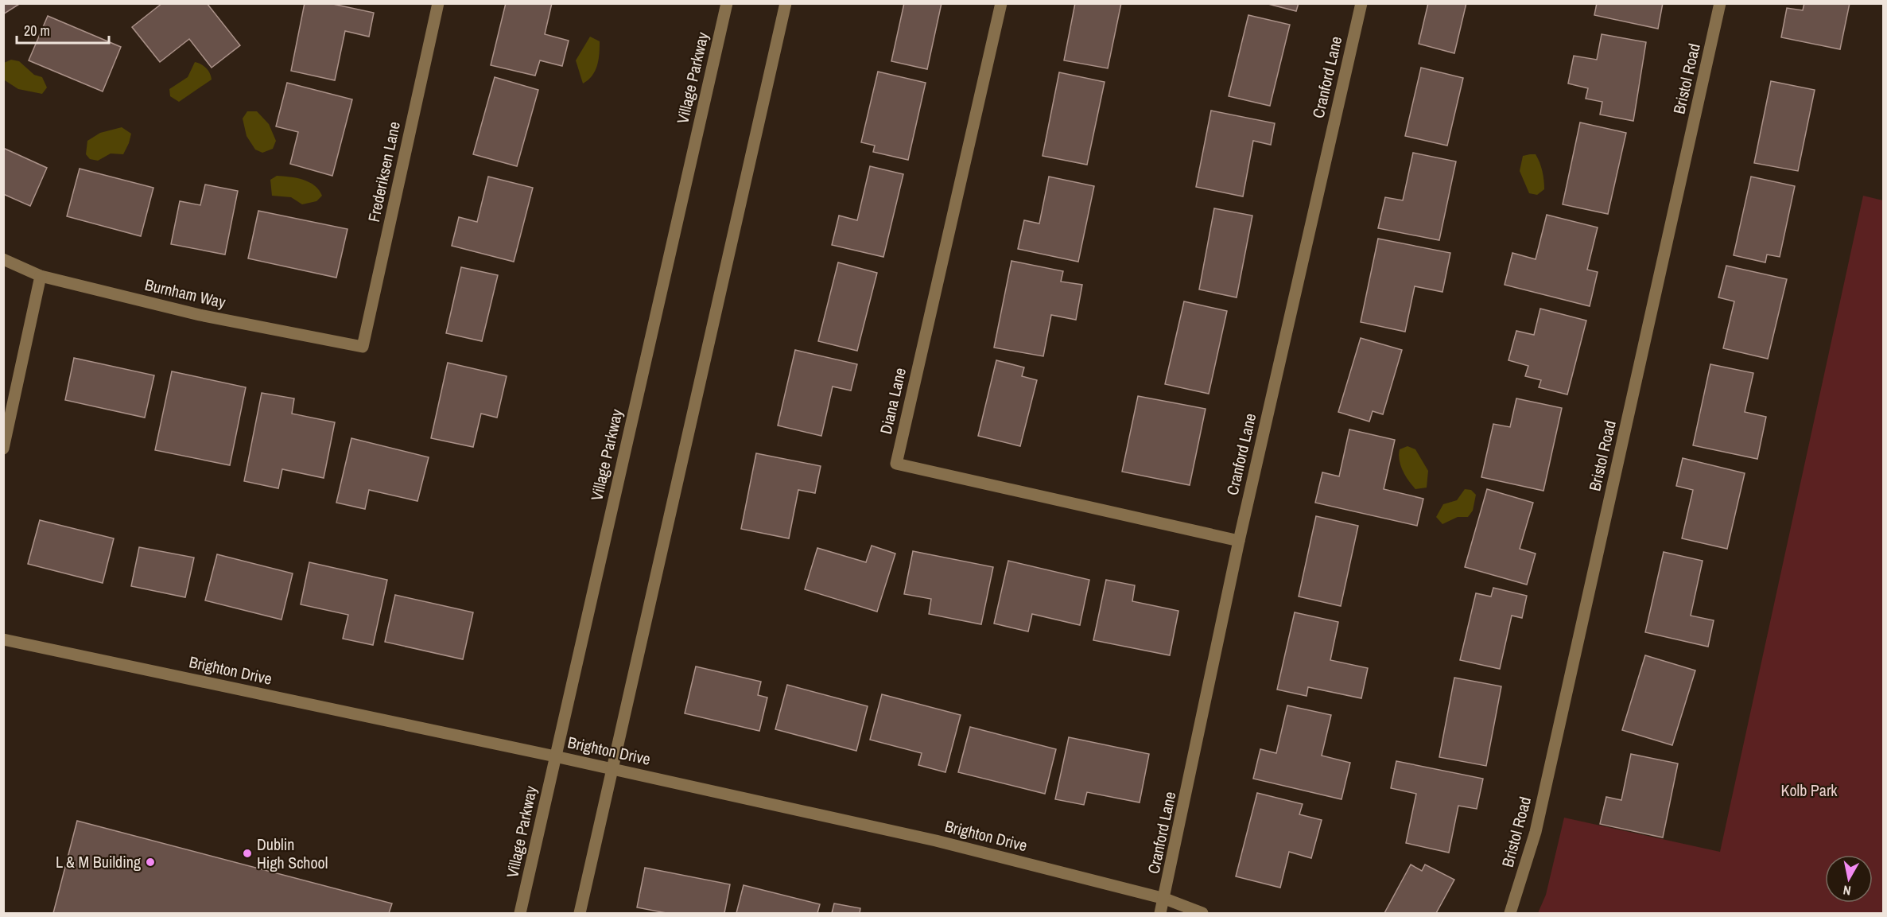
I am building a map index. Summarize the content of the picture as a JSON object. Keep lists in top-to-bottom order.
{
  "streets": {
    "street": [
      "Cranford Lane",
      "Village Parkway",
      "Bristol Road",
      "Frederiksen Lane",
      "Burnham Way",
      "Diana Lane",
      "Brighton Drive"
    ]
  },
  "crossings": [
    ["Cranford Lane", "Diana Lane"],
    ["Cranford Lane", "Brighton Drive"],
    ["Village Parkway", "Brighton Drive"],
    ["Frederiksen Lane", "Burnham Way"]
  ],
  "parks": ["Kolb Park"],
  "places": ["Dublin High School", "L & M Building"],
  "scale_bar": "20 m",
  "north": "bottom"
}
